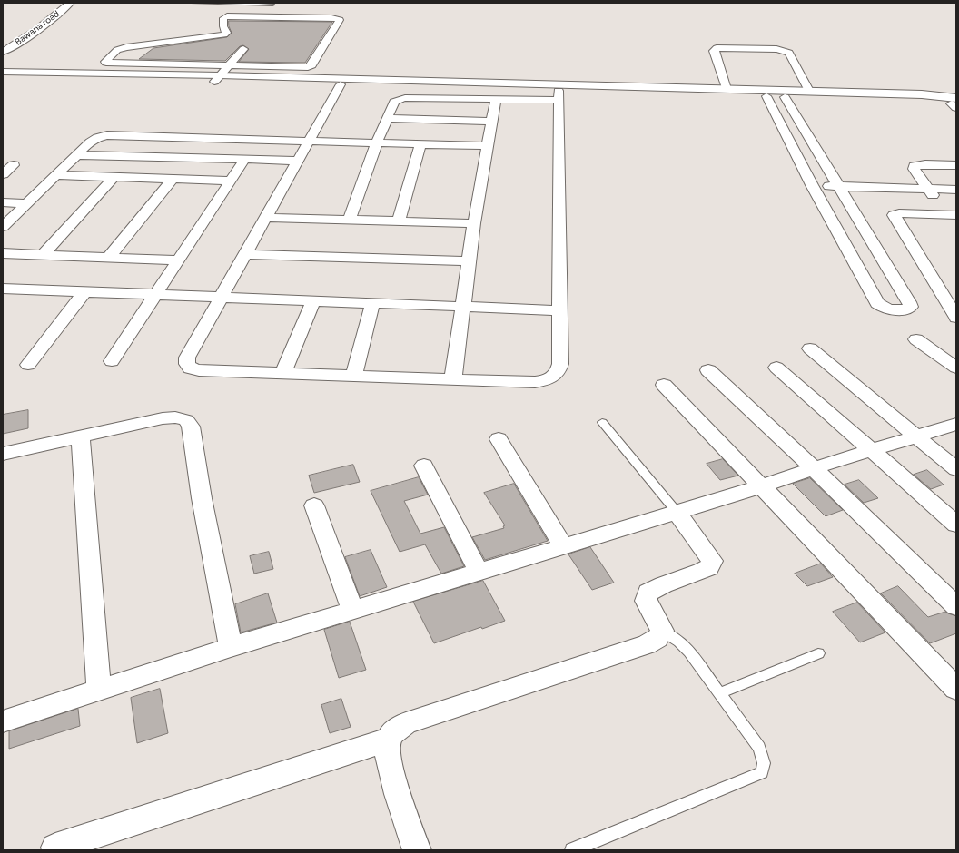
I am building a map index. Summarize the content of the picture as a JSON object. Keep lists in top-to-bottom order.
{
  "streets": {
    "street": ["Bawana road"]
  }
}
